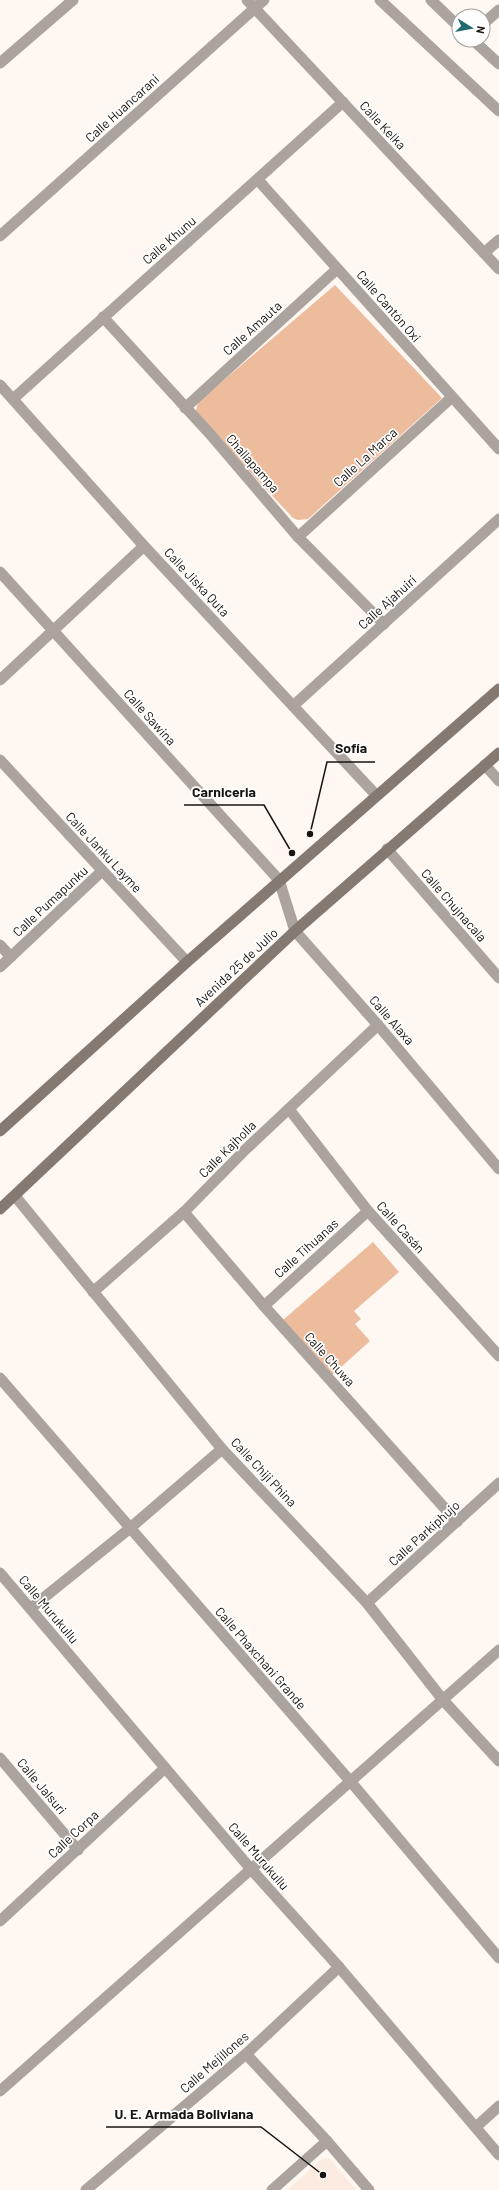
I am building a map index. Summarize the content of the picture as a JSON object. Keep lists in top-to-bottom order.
{
  "streets": {
    "main road": ["Avenida 25 de Julio"],
    "street": [
      "Calle Huancarani",
      "Calle Kelka",
      "Calle Khunu",
      "Calle Cantón Oxi",
      "Calle Amauta",
      "Calle La Marca",
      "Challapampa",
      "Calle Jiska Quta",
      "Calle Ajahuiri",
      "Calle Sawina",
      "Calle Janku Layme",
      "Calle Pumapunku",
      "Calle Chujnacala",
      "Calle Alaxa",
      "Calle Kajholla",
      "Calle Casán",
      "Calle Tihuanas",
      "Calle Chuwa",
      "Calle Chiji Phina",
      "Calle Parkiphujo",
      "Calle Murukullu",
      "Calle Phaxchani Grande",
      "Calle Jalsuri",
      "Calle Corpa",
      "Calle Mejillones"
    ]
  },
  "crossings": [
    ["Calle Huancarani", "Calle Kelka"],
    ["Calle Kelka", "Calle Khunu"],
    ["Calle Khunu", "Calle Cantón Oxi"],
    ["Calle Khunu", "Challapampa"],
    ["Calle Khunu", "Calle Jiska Quta"],
    ["Calle Cantón Oxi", "Calle Amauta"],
    ["Calle Cantón Oxi", "Calle La Marca"],
    ["Calle Amauta", "Challapampa"],
    ["Calle La Marca", "Challapampa"],
    ["Challapampa", "Calle Ajahuiri"],
    ["Calle Jiska Quta", "Calle Ajahuiri"],
    ["Calle Sawina", "Calle Alaxa"],
    ["Calle Janku Layme", "Calle Pumapunku"],
    ["Calle Chujnacala", "Avenida 25 de Julio"],
    ["Avenida 25 de Julio", "Calle Alaxa"],
    ["Avenida 25 de Julio", "Calle Chiji Phina"],
    ["Calle Alaxa", "Calle Kajholla"],
    ["Calle Kajholla", "Calle Casán"],
    ["Calle Kajholla", "Calle Chuwa"],
    ["Calle Kajholla", "Calle Chiji Phina"],
    ["Calle Casán", "Calle Tihuanas"],
    ["Calle Tihuanas", "Calle Chuwa"],
    ["Calle Chuwa", "Calle Parkiphujo"],
    ["Calle Chiji Phina", "Calle Parkiphujo"],
    ["Calle Murukullu", "Calle Corpa"],
    ["Calle Murukullu", "Calle Mejillones"],
    ["Calle Jalsuri", "Calle Corpa"]
  ],
  "places": ["Sofía", "Carniceria", "U. E. Armada Boliviana"],
  "north": "right"
}
